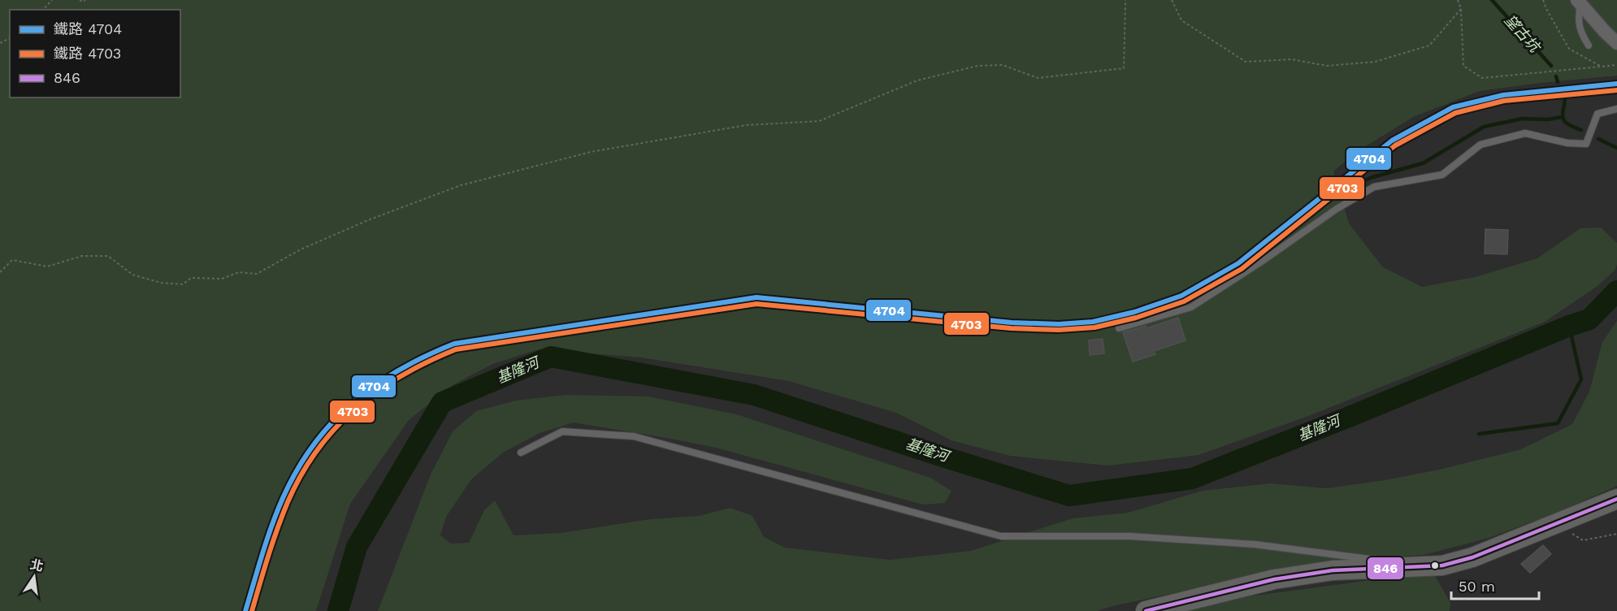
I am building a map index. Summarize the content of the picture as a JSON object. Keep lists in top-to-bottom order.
{
  "water": ["望古坑", "基隆河"],
  "lines": ["rail line 4704", "rail line 4703", "transit line 846"],
  "legend": ["鐵路 4704", "鐵路 4703", "846"],
  "scale_bar": "50 m",
  "north": "top"
}
